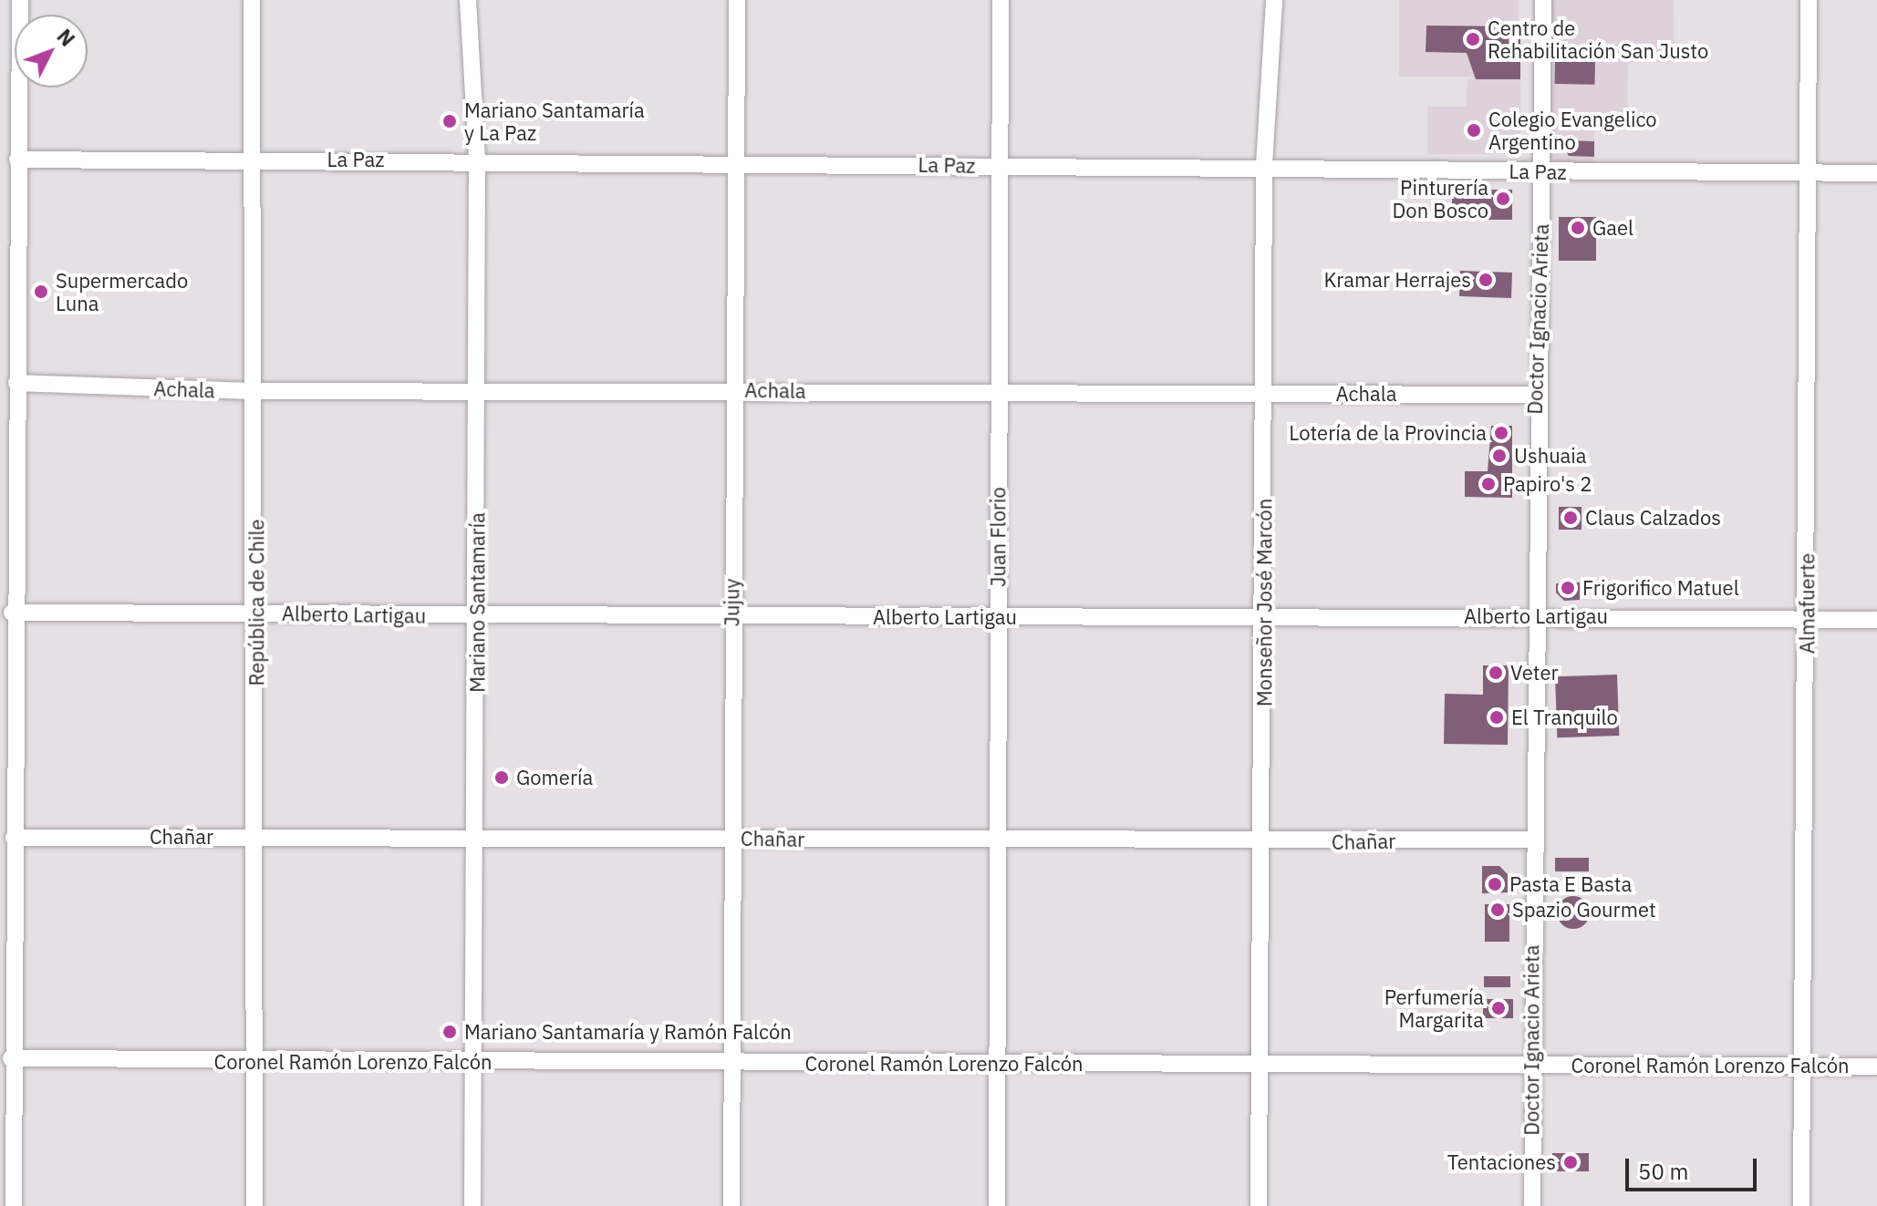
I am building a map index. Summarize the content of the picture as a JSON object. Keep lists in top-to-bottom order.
{
  "streets": {
    "street": [
      "La Paz",
      "Doctor Ignacio Arieta",
      "Achala",
      "Juan Florio",
      "República de Chile",
      "Mariano Santamaría",
      "Jujuy",
      "Monseñor José Marcón",
      "Almafuerte",
      "Alberto Lartigau",
      "Chañar",
      "Coronel Ramón Lorenzo Falcón"
    ]
  },
  "crossings": [
    ["La Paz", "Doctor Ignacio Arieta"],
    ["La Paz", "Juan Florio"],
    ["La Paz", "República de Chile"],
    ["La Paz", "Mariano Santamaría"],
    ["La Paz", "Jujuy"],
    ["La Paz", "Monseñor José Marcón"],
    ["La Paz", "Almafuerte"],
    ["Doctor Ignacio Arieta", "Achala"],
    ["Doctor Ignacio Arieta", "Alberto Lartigau"],
    ["Doctor Ignacio Arieta", "Chañar"],
    ["Doctor Ignacio Arieta", "Coronel Ramón Lorenzo Falcón"],
    ["Achala", "Juan Florio"],
    ["Achala", "República de Chile"],
    ["Achala", "Mariano Santamaría"],
    ["Achala", "Jujuy"],
    ["Achala", "Monseñor José Marcón"],
    ["Juan Florio", "Alberto Lartigau"],
    ["Juan Florio", "Chañar"],
    ["Juan Florio", "Coronel Ramón Lorenzo Falcón"],
    ["República de Chile", "Alberto Lartigau"],
    ["República de Chile", "Chañar"],
    ["República de Chile", "Coronel Ramón Lorenzo Falcón"],
    ["Mariano Santamaría", "Alberto Lartigau"],
    ["Mariano Santamaría", "Chañar"],
    ["Mariano Santamaría", "Coronel Ramón Lorenzo Falcón"],
    ["Jujuy", "Alberto Lartigau"],
    ["Jujuy", "Chañar"],
    ["Jujuy", "Coronel Ramón Lorenzo Falcón"],
    ["Monseñor José Marcón", "Alberto Lartigau"],
    ["Monseñor José Marcón", "Chañar"],
    ["Monseñor José Marcón", "Coronel Ramón Lorenzo Falcón"],
    ["Almafuerte", "Alberto Lartigau"],
    ["Almafuerte", "Coronel Ramón Lorenzo Falcón"]
  ],
  "places": [
    "Centro de Rehabilitación San Justo",
    "Mariano Santamaría y La Paz",
    "Colegio Evangelico Argentino",
    "Pinturería Don Bosco",
    "Gael",
    "Kramar Herrajes",
    "Supermercado Luna",
    "Lotería de la Provincia",
    "Ushuaia",
    "Papiro's 2",
    "Claus Calzados",
    "Frigorifico Matuel",
    "Veter",
    "El Tranquilo",
    "Gomería",
    "Pasta E Basta",
    "Spazio Gourmet",
    "Perfumería Margarita",
    "Mariano Santamaría y Ramón Falcón",
    "Tentaciones"
  ],
  "scale_bar": "50 m",
  "north": "top right"
}
